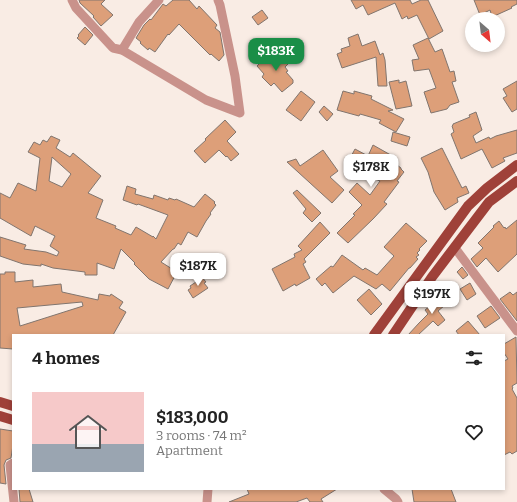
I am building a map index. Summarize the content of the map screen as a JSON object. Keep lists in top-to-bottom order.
{
  "north": "bottom right",
  "page": {
    "price": [
      "$183K",
      "$178K",
      "$187K",
      "$197K"
    ],
    "heading": "4 homes",
    "list": [
      {
        "name": "$183,000",
        "note": "3 rooms · 74 m² · Apartment"
      }
    ]
  }
}
